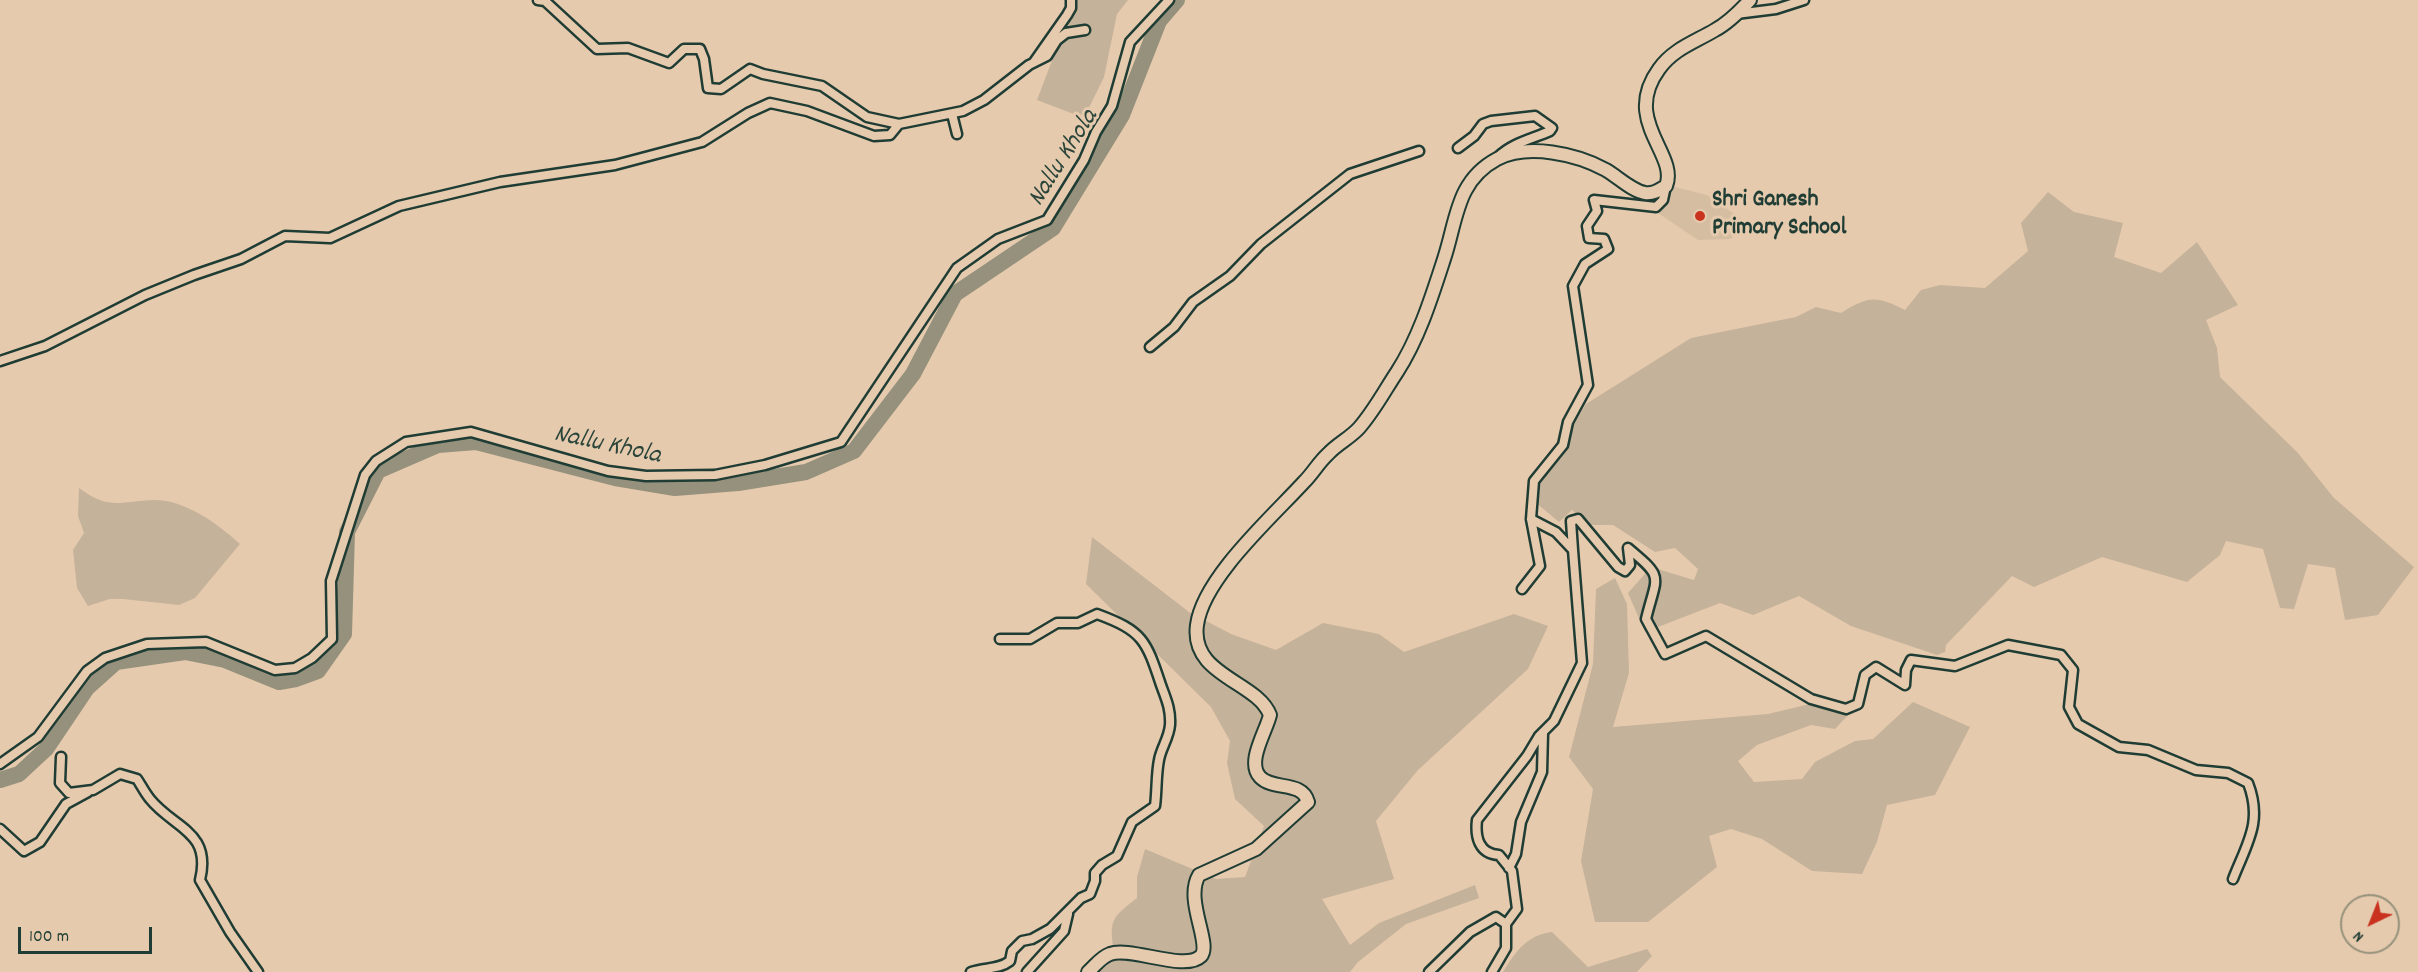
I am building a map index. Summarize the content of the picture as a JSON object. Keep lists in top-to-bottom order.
{
  "water": ["Nallu Khola"],
  "places": ["Shri Ganesh Primary School"],
  "scale_bar": "100 m",
  "north": "bottom left"
}
